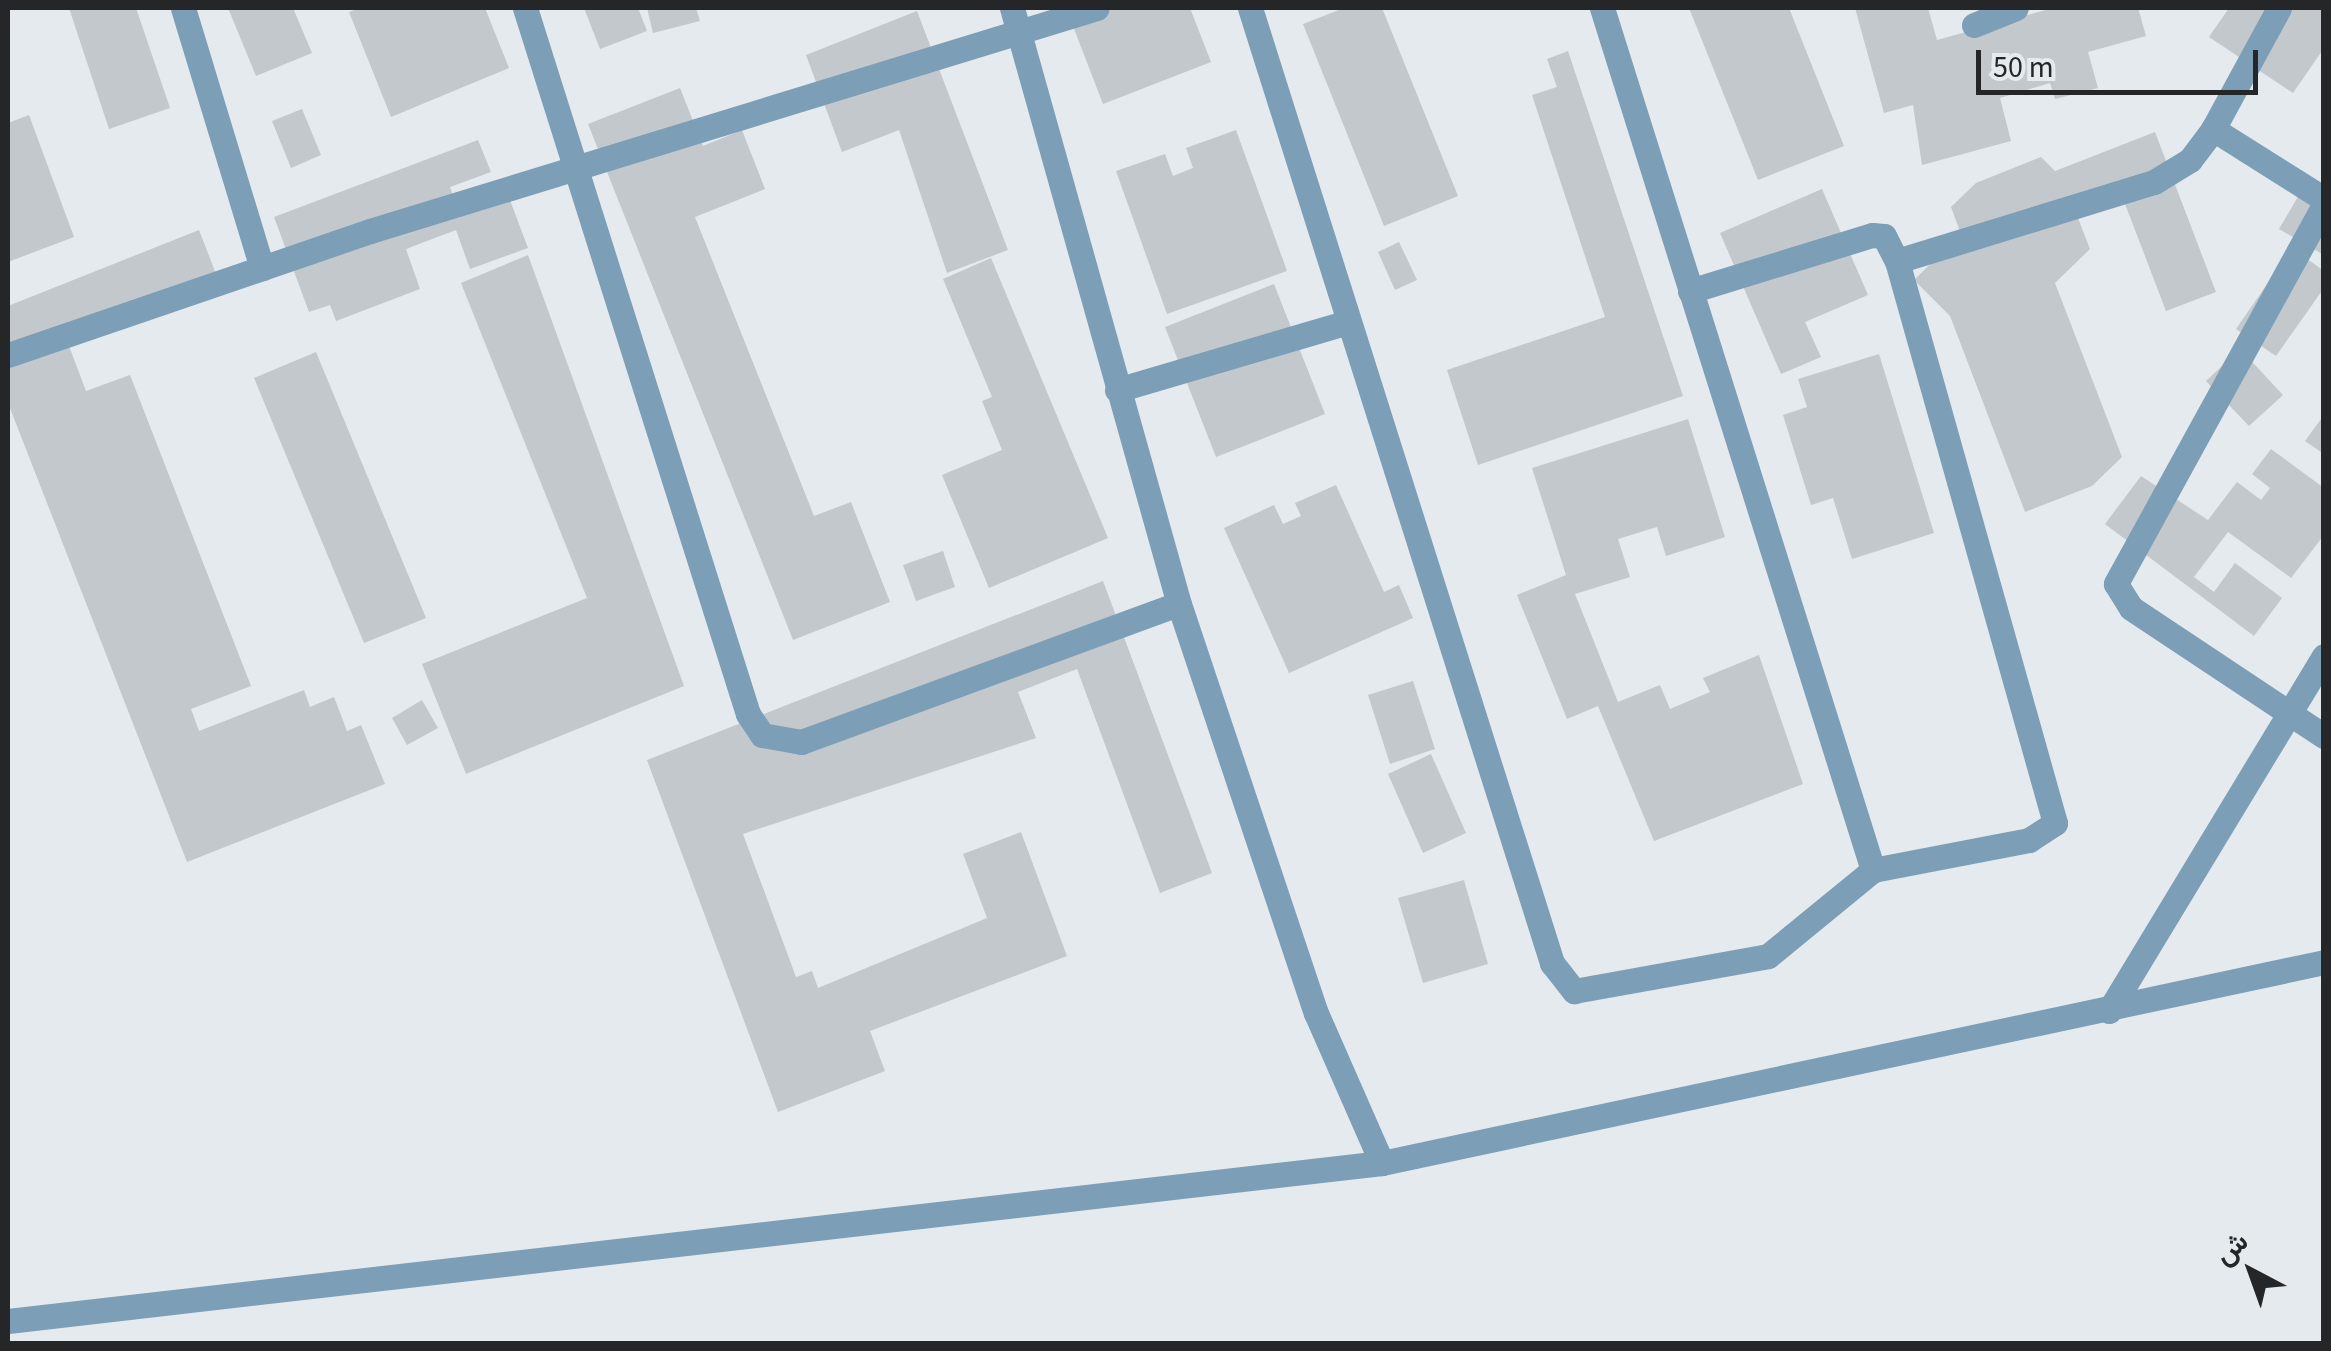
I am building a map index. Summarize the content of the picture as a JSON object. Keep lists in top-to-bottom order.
{
  "scale_bar": "50 m",
  "north": "top left"
}
